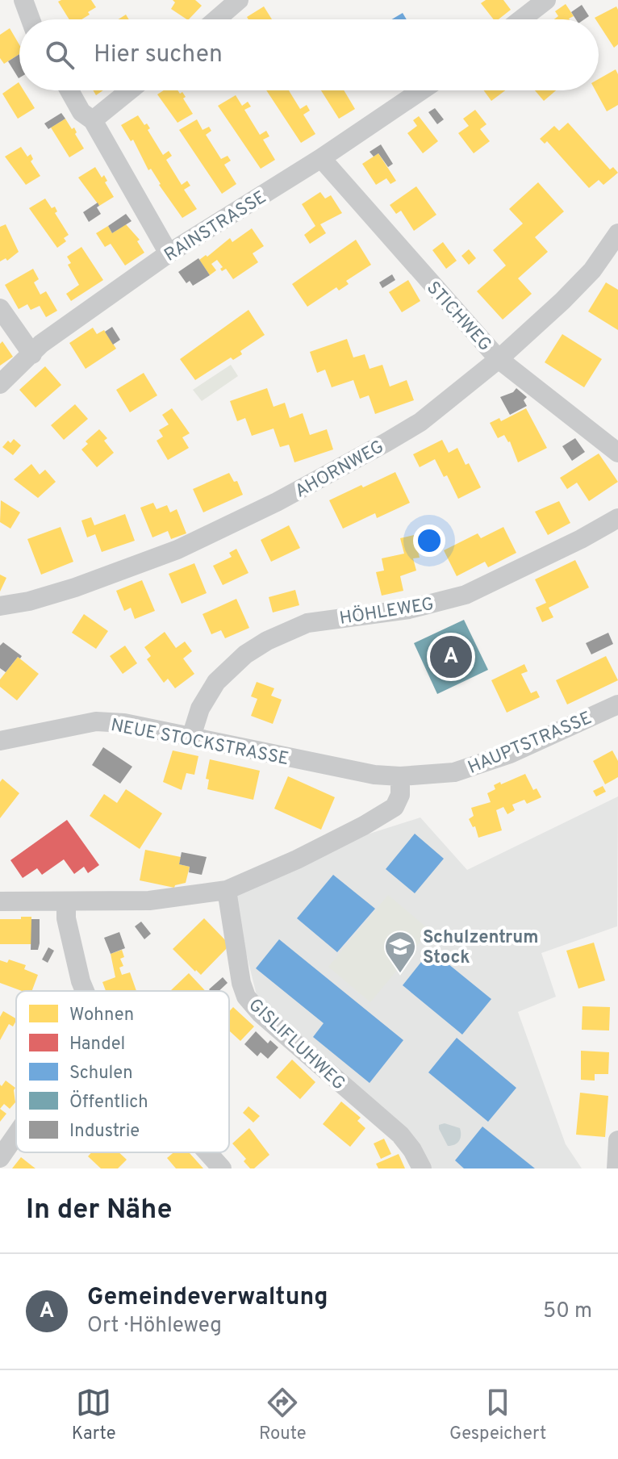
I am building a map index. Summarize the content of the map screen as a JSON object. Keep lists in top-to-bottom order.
{
  "streets": {
    "street": [
      "RAINSTRASSE",
      "STICHWEG",
      "AHORNWEG",
      "HÖHLEWEG",
      "NEUE STOCKSTRASSE",
      "HAUPTSTRASSE",
      "GISLIFLUHWEG"
    ]
  },
  "crossings": [
    ["RAINSTRASSE", "STICHWEG"],
    ["STICHWEG", "AHORNWEG"],
    ["HÖHLEWEG", "NEUE STOCKSTRASSE"],
    ["NEUE STOCKSTRASSE", "HAUPTSTRASSE"]
  ],
  "places": {
    "school or university": ["Schulzentrum Stock"]
  },
  "legend": [
    "Wohnen",
    "Handel",
    "Schulen",
    "Öffentlich",
    "Industrie"
  ],
  "page": {
    "search": "Hier suchen",
    "pins": "A",
    "heading": "In der Nähe",
    "list": [
      {
        "mark": "A",
        "name": "Gemeindeverwaltung",
        "note": "Ort · Höhleweg",
        "value": "50 m"
      }
    ],
    "nav": ["Karte", "Route", "Gespeichert"]
  }
}
